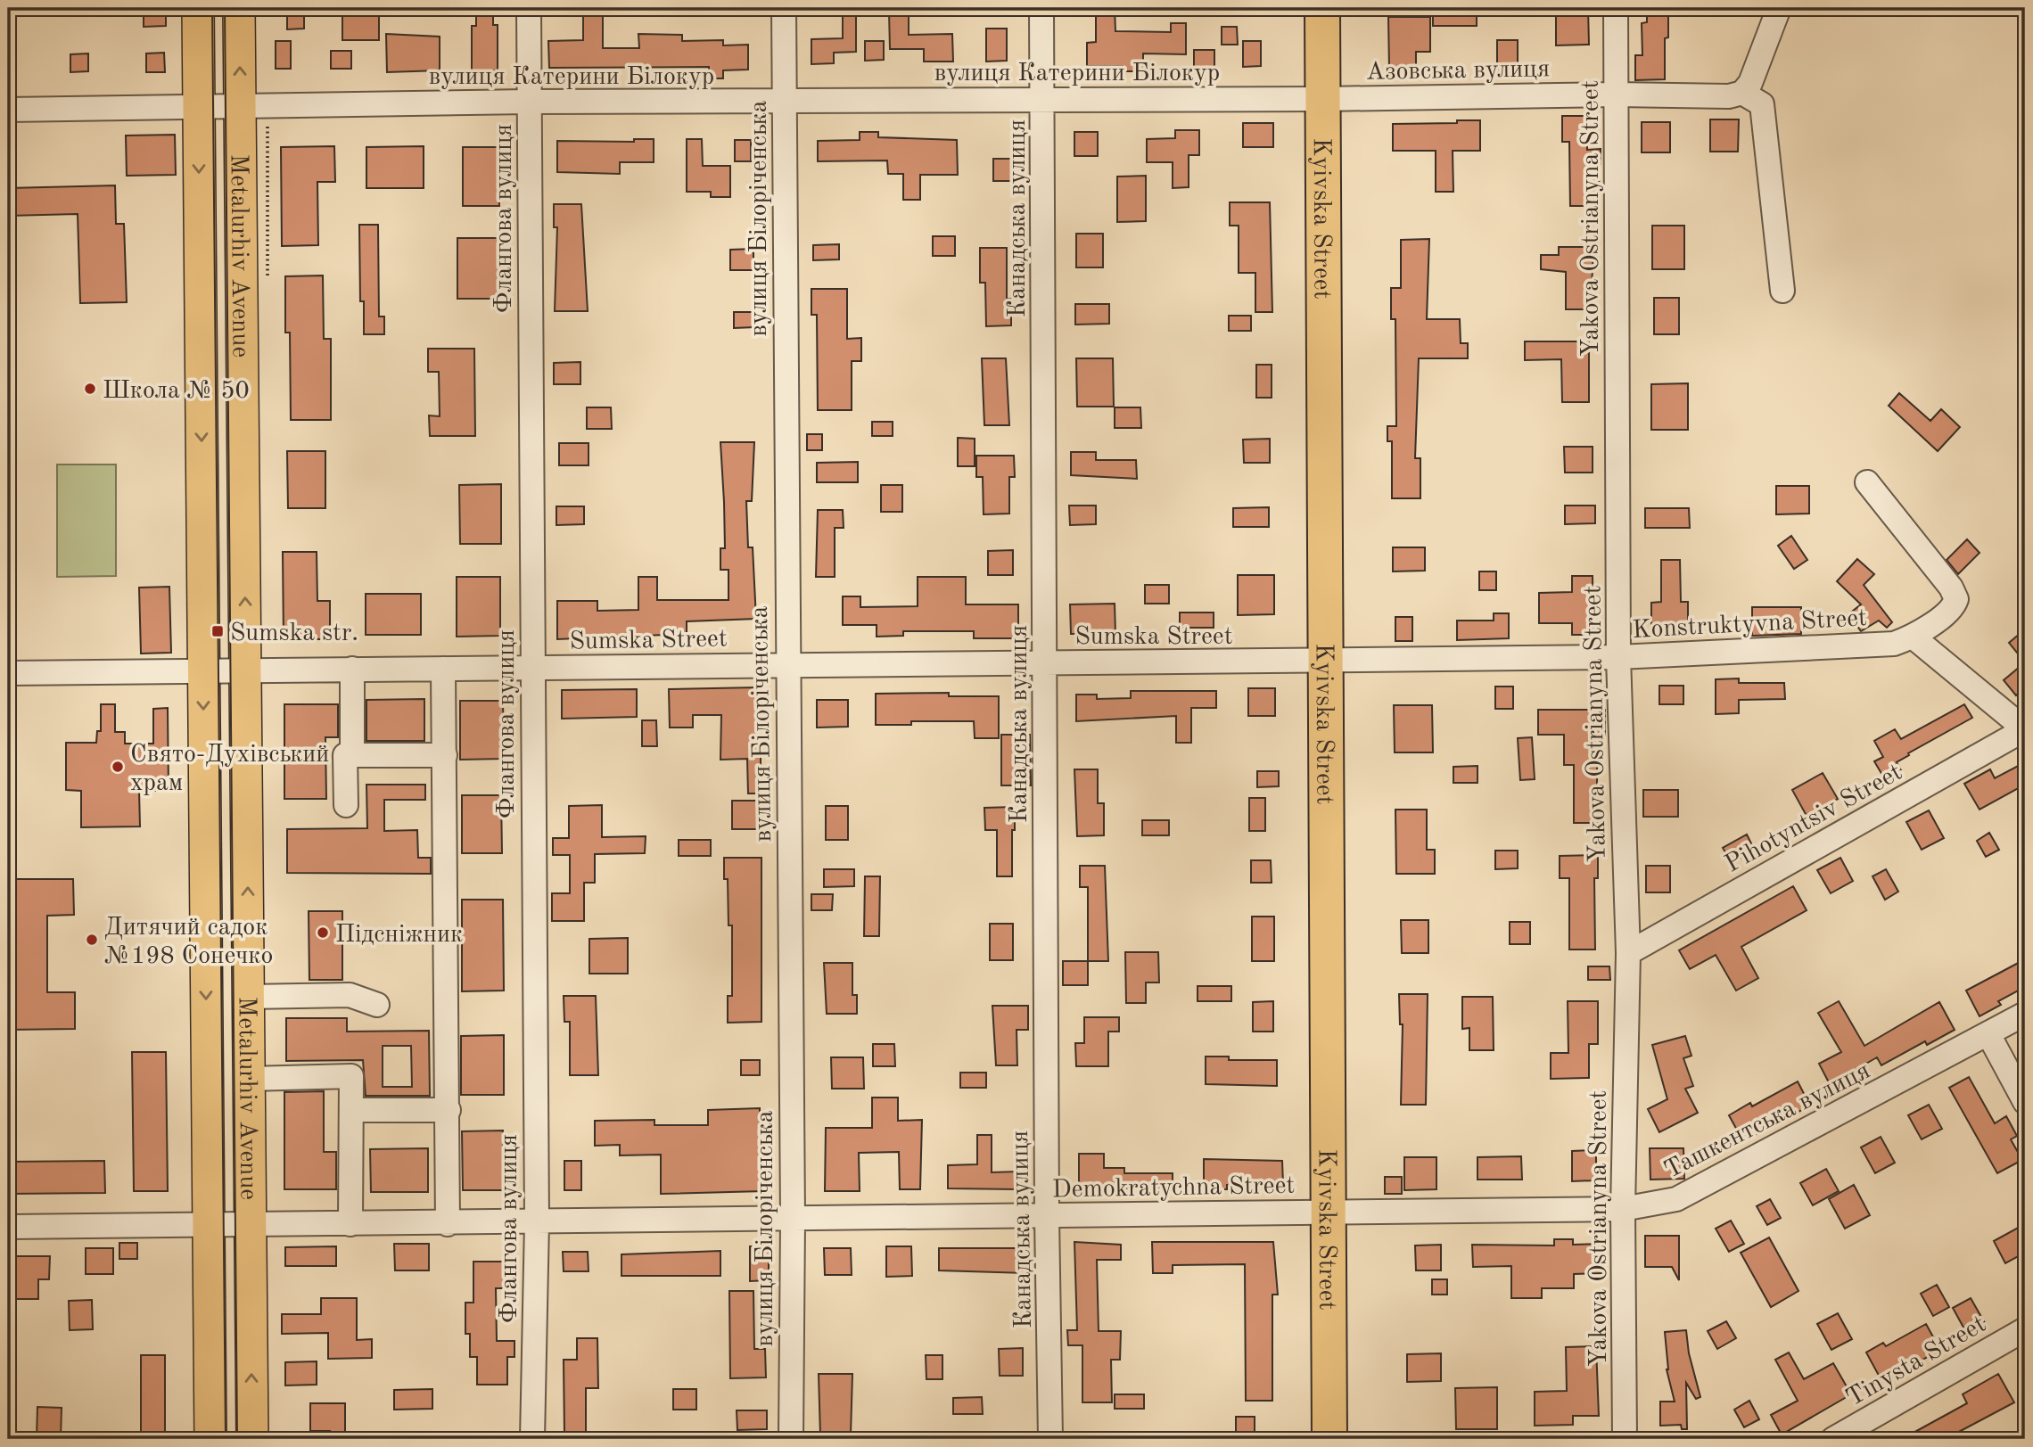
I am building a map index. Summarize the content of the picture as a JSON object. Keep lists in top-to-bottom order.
{
  "streets": {
    "highway": ["Kyivska Street"],
    "main road": ["Metalurhiv Avenue"],
    "street": [
      "Азовська вулиця",
      "вулиця Катерини Білокур",
      "Флангова вулиця",
      "вулиця Білоріченська",
      "Канадська вулиця",
      "Yakova Ostrianyna Street",
      "Konstruktyvna Street",
      "Sumska Street",
      "Pihotyntsiv Street",
      "Ташкентська вулиця",
      "Demokratychna Street",
      "Tinysta Street"
    ]
  },
  "crossings": [
    ["Азовська вулиця", "вулиця Катерини Білокур"],
    ["Азовська вулиця", "Kyivska Street"],
    ["Азовська вулиця", "Yakova Ostrianyna Street"],
    ["вулиця Катерини Білокур", "Флангова вулиця"],
    ["вулиця Катерини Білокур", "вулиця Білоріченська"],
    ["вулиця Катерини Білокур", "Канадська вулиця"],
    ["вулиця Катерини Білокур", "Kyivska Street"],
    ["вулиця Катерини Білокур", "Metalurhiv Avenue"],
    ["Флангова вулиця", "Sumska Street"],
    ["Флангова вулиця", "Demokratychna Street"],
    ["вулиця Білоріченська", "Sumska Street"],
    ["вулиця Білоріченська", "Demokratychna Street"],
    ["Канадська вулиця", "Sumska Street"],
    ["Канадська вулиця", "Demokratychna Street"],
    ["Kyivska Street", "Konstruktyvna Street"],
    ["Kyivska Street", "Sumska Street"],
    ["Kyivska Street", "Ташкентська вулиця"],
    ["Kyivska Street", "Demokratychna Street"],
    ["Yakova Ostrianyna Street", "Konstruktyvna Street"],
    ["Yakova Ostrianyna Street", "Pihotyntsiv Street"],
    ["Yakova Ostrianyna Street", "Ташкентська вулиця"],
    ["Metalurhiv Avenue", "Sumska Street"],
    ["Metalurhiv Avenue", "Demokratychna Street"],
    ["Konstruktyvna Street", "Sumska Street"],
    ["Ташкентська вулиця", "Demokratychna Street"]
  ],
  "places": {
    "other": [
      "Школа № 50",
      "Свято-Духівський храм",
      "Підсніжник",
      "Дитячий садок №198 Сонечко"
    ],
    "transit": ["Sumska str."]
  }
}
